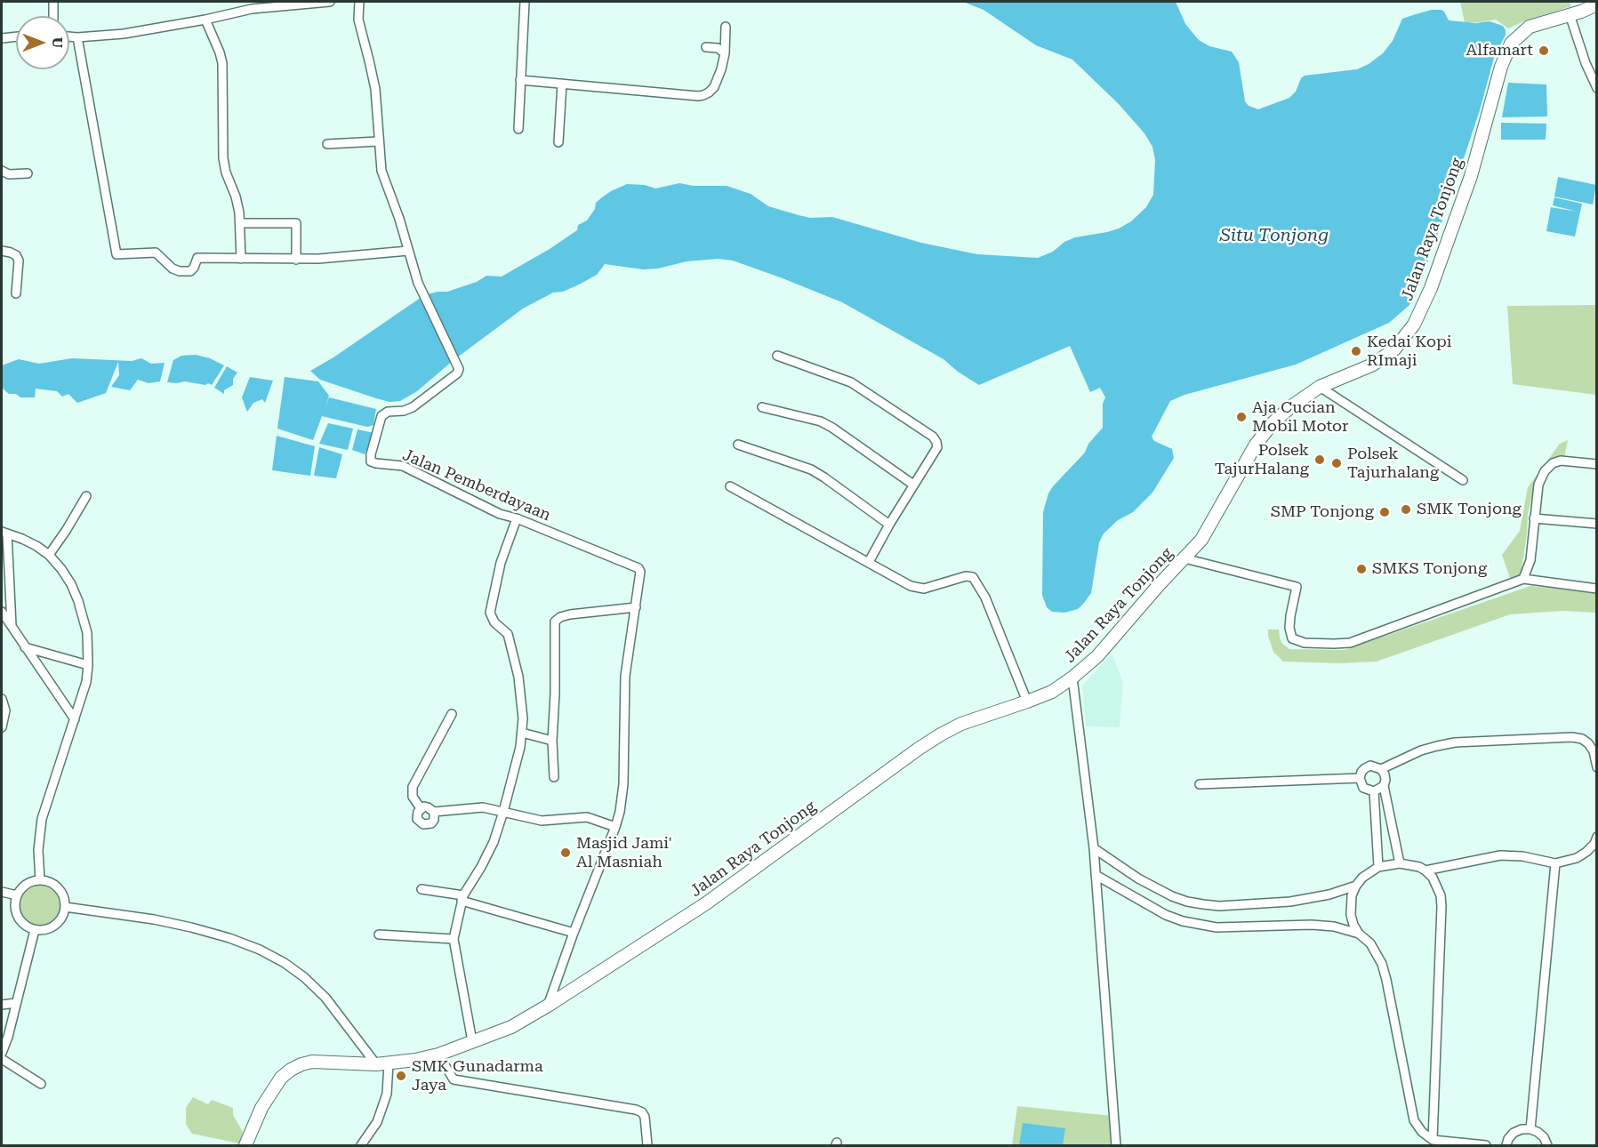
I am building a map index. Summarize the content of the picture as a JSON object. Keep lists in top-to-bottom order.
{
  "streets": {
    "main road": ["Jalan Raya Tonjong"],
    "street": ["Jalan Pemberdayaan"]
  },
  "crossings": [
    ["Jalan Raya Tonjong", "Jalan Pemberdayaan"]
  ],
  "water": ["Situ Tonjong"],
  "places": [
    "Alfamart",
    "Kedai Kopi RImaji",
    "Aja Cucian Mobil Motor",
    "Polsek TajurHalang",
    "Polsek Tajurhalang",
    "SMK Tonjong",
    "SMP Tonjong",
    "SMKS Tonjong",
    "Masjid Jami' Al Masniah",
    "SMK Gunadarma Jaya"
  ],
  "north": "right"
}
